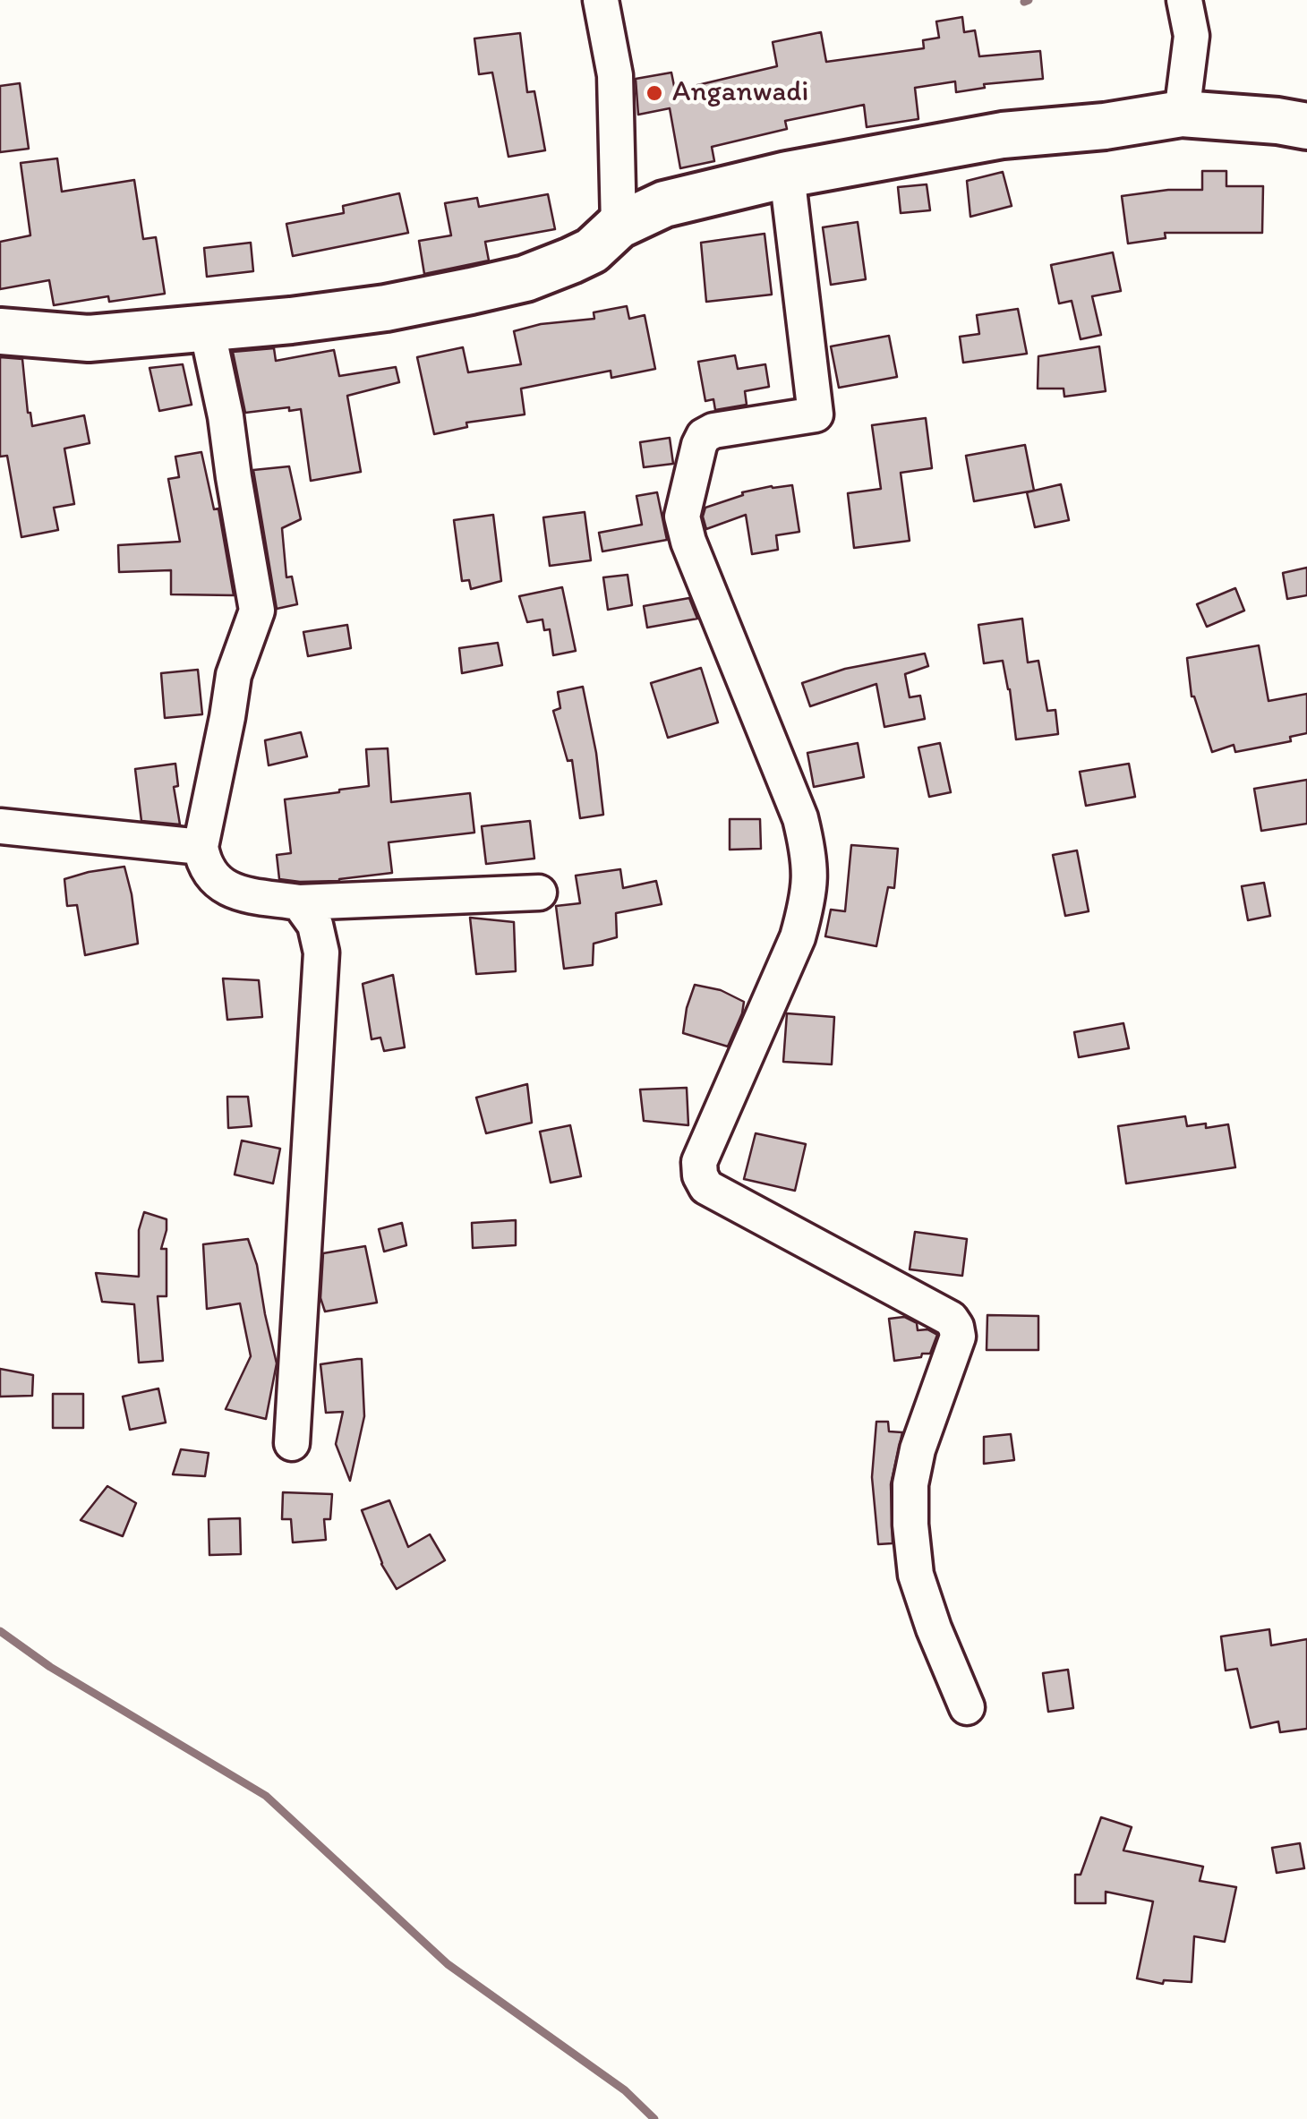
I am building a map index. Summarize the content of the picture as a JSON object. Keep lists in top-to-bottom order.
{
  "places": ["Anganwadi"]
}
